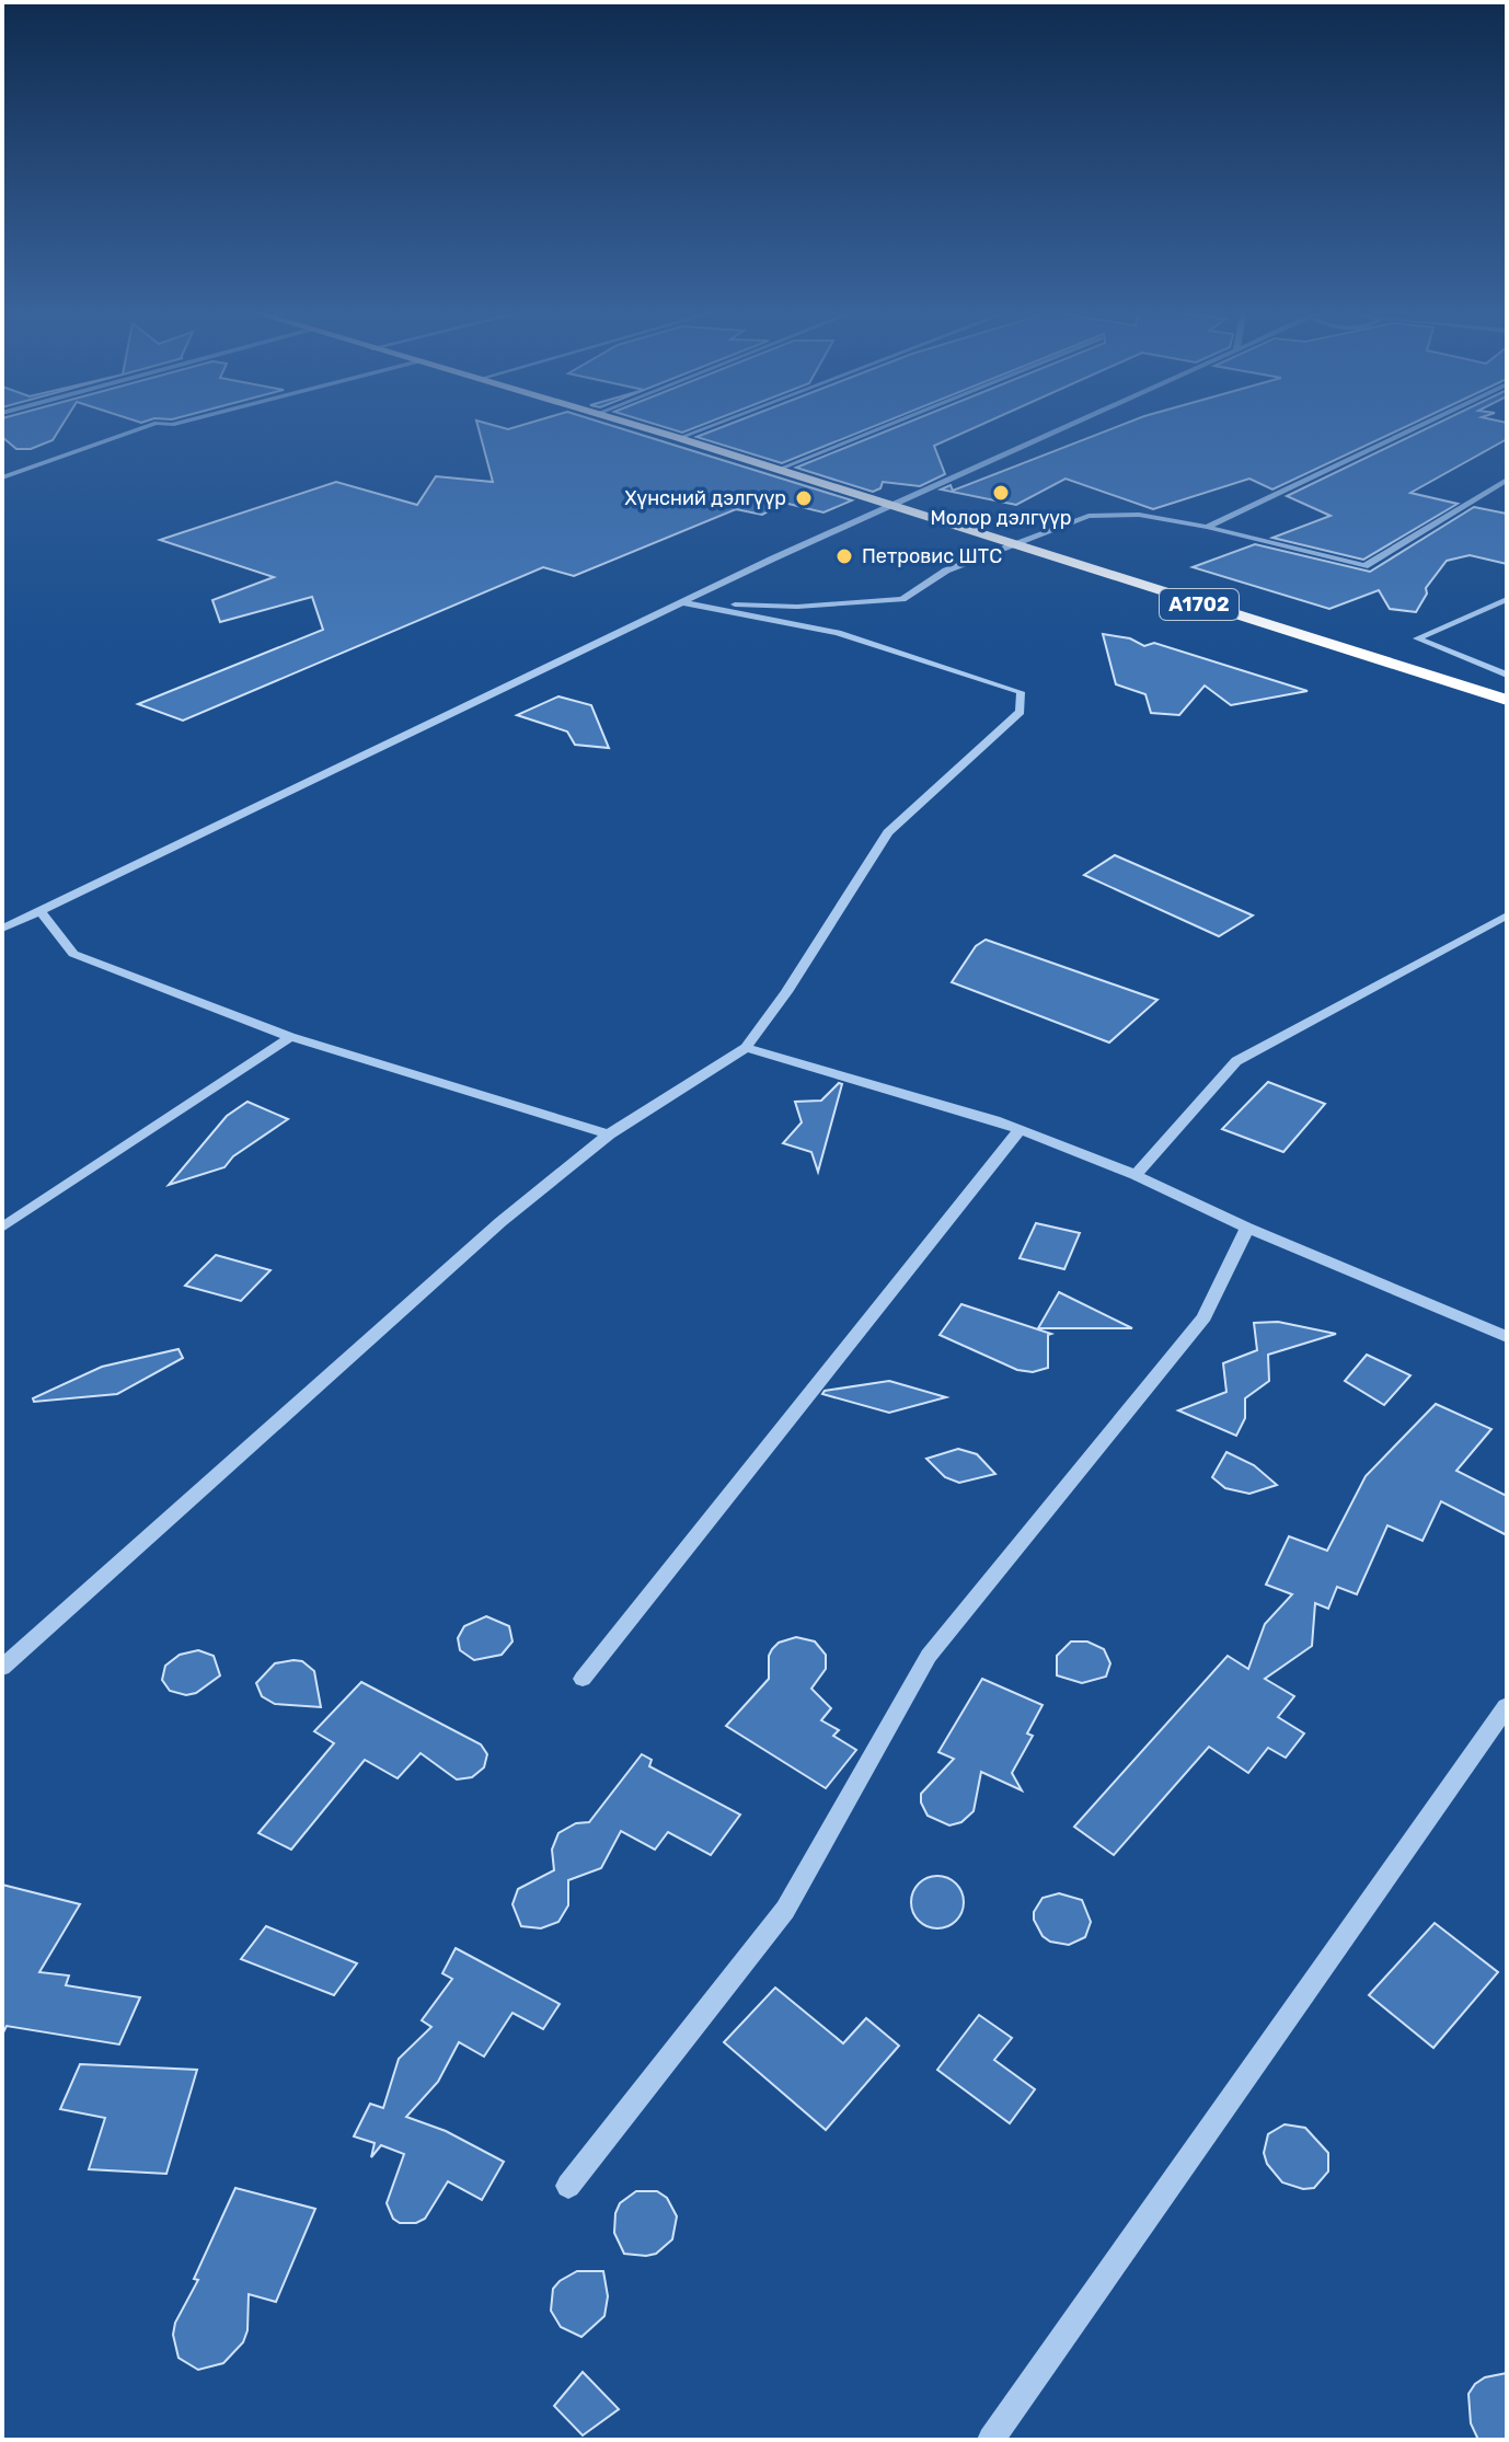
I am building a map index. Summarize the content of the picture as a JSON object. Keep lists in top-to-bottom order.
{
  "streets": {
    "highway": ["A1702"]
  },
  "places": ["Молор дэлгүүр", "Хүнсний дэлгүүр", "Петровис ШТС"]
}
